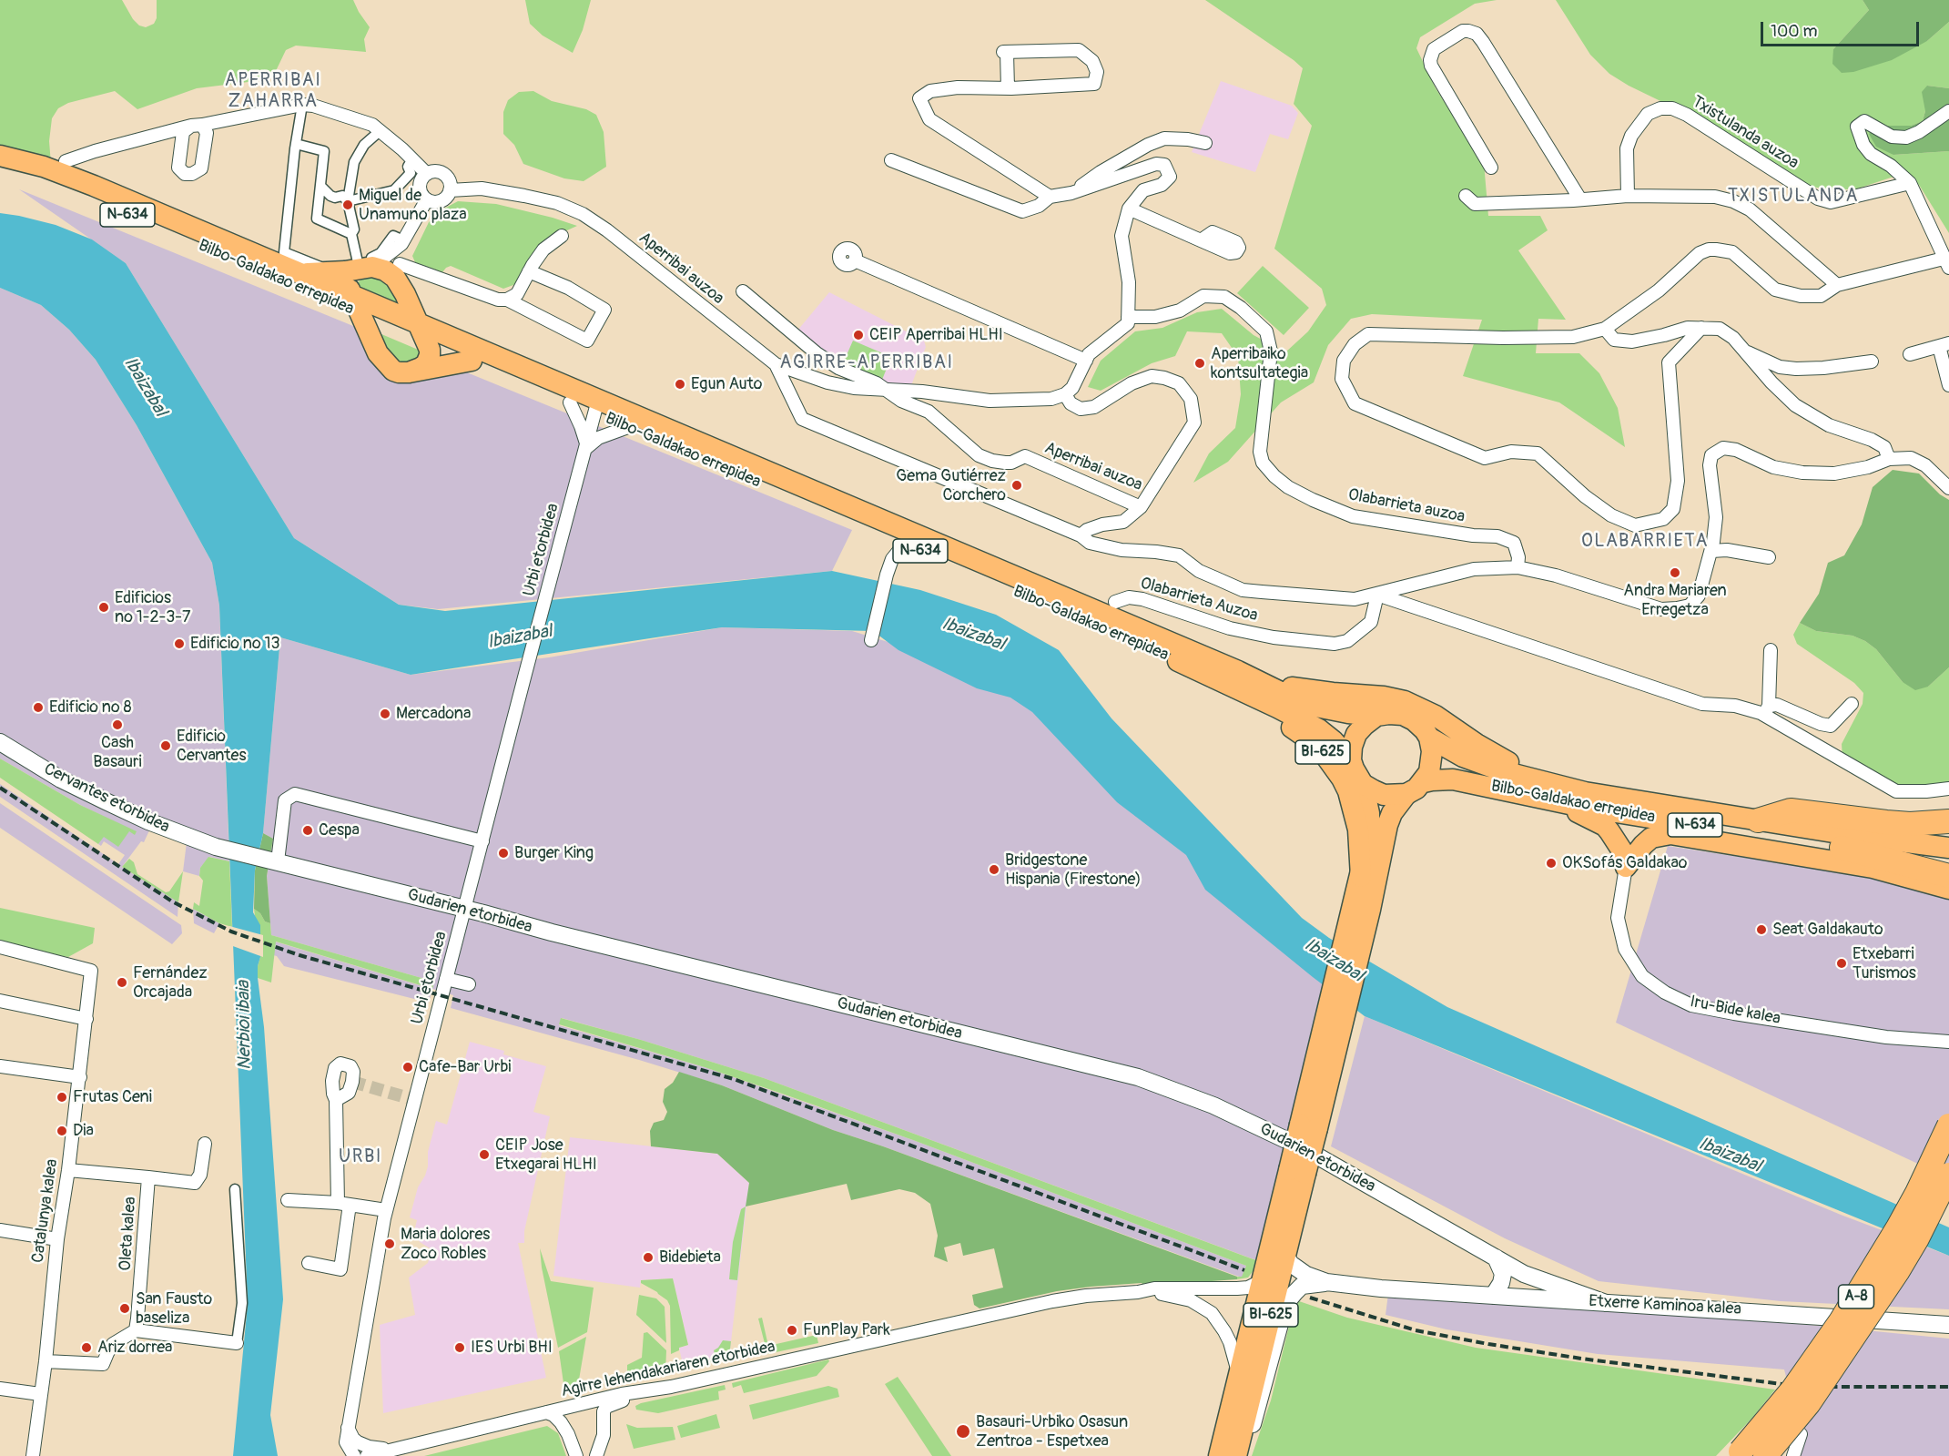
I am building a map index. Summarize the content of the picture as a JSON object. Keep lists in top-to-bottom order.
{
  "streets": {
    "highway": ["A-8"],
    "main road": [
      "N-634",
      "Bilbo-Galdakao errepidea",
      "BI-625",
      "Gudarien etorbidea"
    ],
    "street": [
      "Txistulanda auzoa",
      "Aperribai auzoa",
      "Olabarrieta auzoa",
      "Urbi etorbidea",
      "Olabarrieta Auzoa",
      "Cervantes etorbidea",
      "Iru-Bide kalea",
      "Catalunya kalea",
      "Oleta kalea",
      "Etxerre Kaminoa kalea",
      "Agirre lehendakariaren etorbidea"
    ]
  },
  "crossings": [
    ["Aperribai auzoa", "Olabarrieta auzoa"],
    ["Bilbo-Galdakao errepidea", "Urbi etorbidea"],
    ["Bilbo-Galdakao errepidea", "BI-625"],
    ["Olabarrieta auzoa", "Olabarrieta Auzoa"],
    ["Urbi etorbidea", "Gudarien etorbidea"],
    ["BI-625", "Gudarien etorbidea"],
    ["BI-625", "Agirre lehendakariaren etorbidea"],
    ["Cervantes etorbidea", "Gudarien etorbidea"],
    ["Gudarien etorbidea", "Etxerre Kaminoa kalea"],
    ["Catalunya kalea", "Oleta kalea"]
  ],
  "districts": [
    "APERRIBAI ZAHARRA",
    "TXISTULANDA",
    "AGIRRE-APERRIBAI",
    "OLABARRIETA",
    "URBI"
  ],
  "water": ["Ibaizabal", "Nerbioi ibaia"],
  "places": [
    "Miguel de Unamuno plaza",
    "CEIP Aperribai HLHI",
    "Aperribaiko kontsultategia",
    "Egun Auto",
    "Gema Gutiérrez Corchero",
    "Andra Mariaren Erregetza",
    "Edificios nº 1-2-3-7",
    "Edificio nº 13",
    "Edificio nº 8",
    "Mercadona",
    "Cash Basauri",
    "Edificio Cervantes",
    "Cespa",
    "Burger King",
    "OKSofás Galdakao",
    "Bridgestone Hispania (Firestone)",
    "Seat Galdakauto",
    "Etxebarri Turismos",
    "Fernández Orcajada",
    "Cafe-Bar Urbi",
    "Frutas Ceni",
    "Dia",
    "CEIP Jose Etxegarai HLHI",
    "Maria dolores Zoco Robles",
    "Bidebieta",
    "San Fausto baseliza",
    "FunPlay Park",
    "Ariz dorrea",
    "IES Urbi BHI",
    "Basauri-Urbiko Osasun Zentroa - Espetxea"
  ],
  "scale_bar": "100 m"
}
